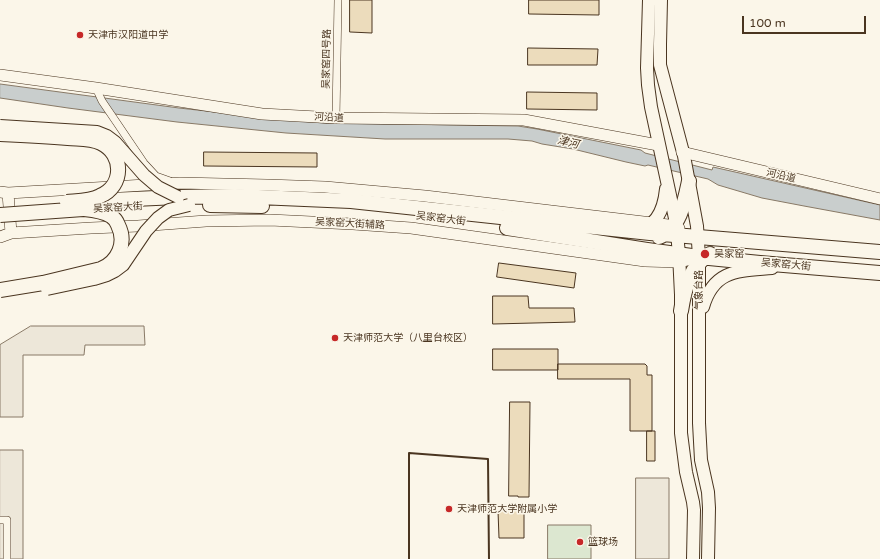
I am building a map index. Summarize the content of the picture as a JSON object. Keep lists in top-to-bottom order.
{
  "streets": {
    "highway": ["吴家窑大街"],
    "main road": ["气象台路"],
    "street": ["吴家窑四号路", "河沿道", "吴家窑大街辅路"]
  },
  "crossings": [
    ["吴家窑四号路", "河沿道"],
    ["河沿道", "气象台路"],
    ["吴家窑大街", "吴家窑大街辅路"],
    ["吴家窑大街", "气象台路"],
    ["吴家窑大街辅路", "气象台路"]
  ],
  "water": ["津河"],
  "places": [
    "天津市汉阳道中学",
    "吴家窑",
    "天津师范大学（八里台校区）",
    "天津师范大学附属小学",
    "篮球场"
  ],
  "scale_bar": "100 m"
}
